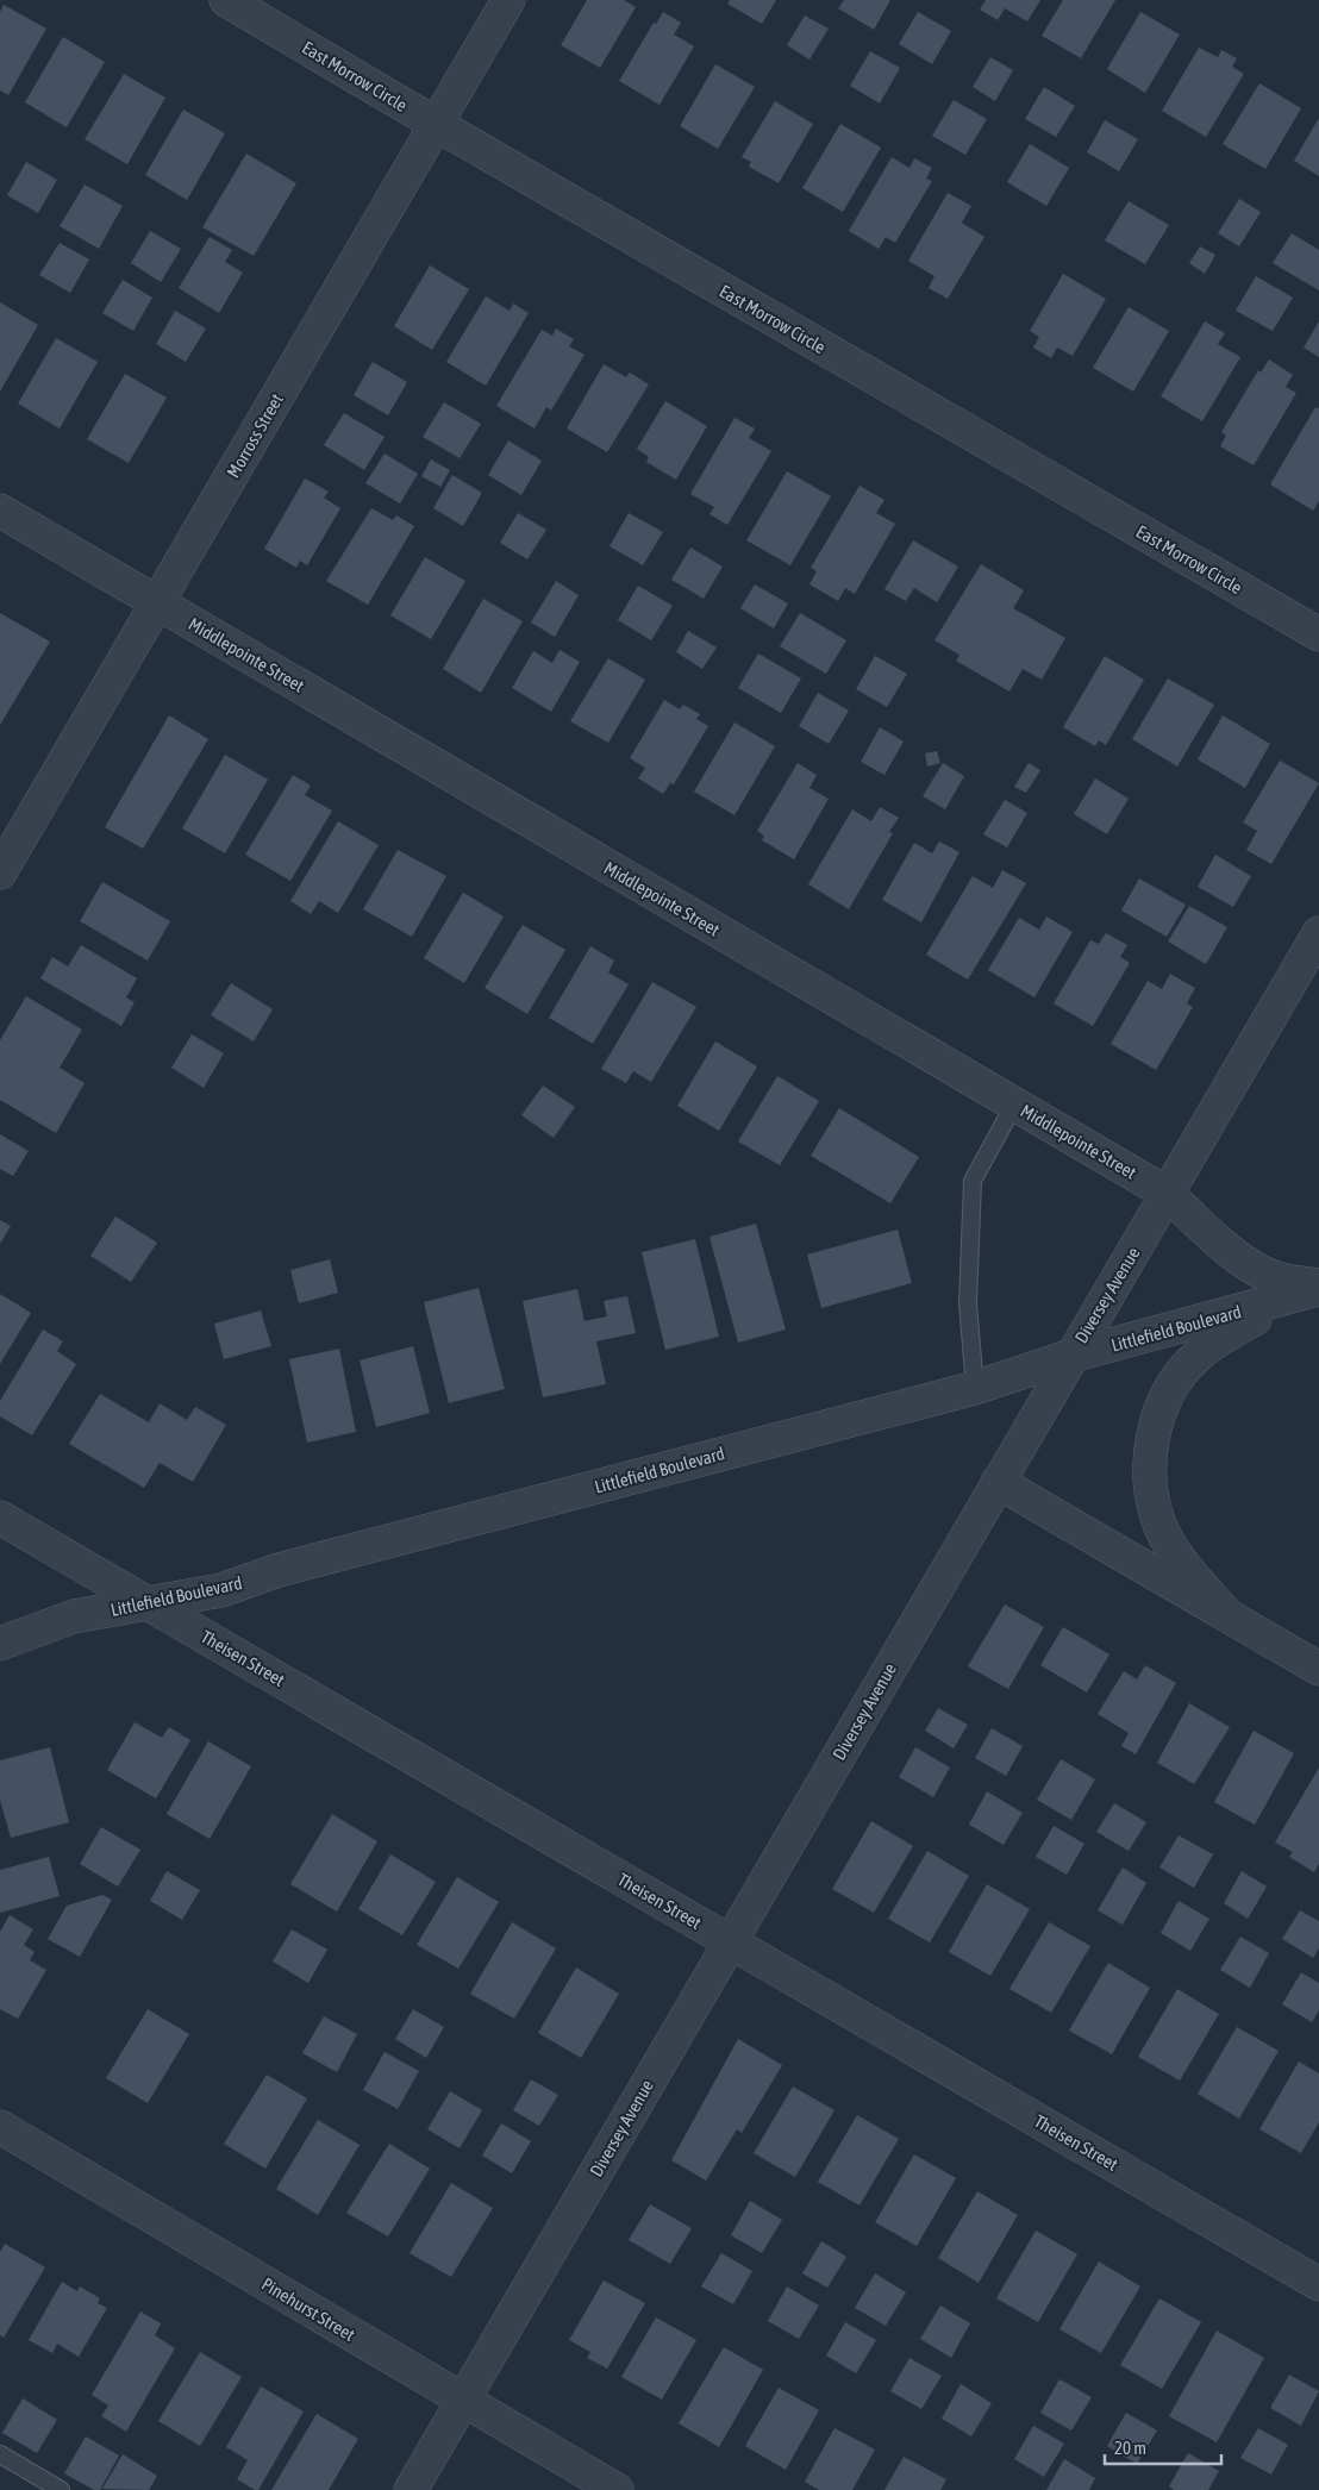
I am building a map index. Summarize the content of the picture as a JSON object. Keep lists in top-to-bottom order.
{
  "streets": {
    "street": [
      "East Morrow Circle",
      "Morross Street",
      "Middlepointe Street",
      "Diversey Avenue",
      "Littlefield Boulevard",
      "Theisen Street",
      "Pinehurst Street"
    ]
  },
  "crossings": [
    ["East Morrow Circle", "Morross Street"],
    ["Morross Street", "Middlepointe Street"],
    ["Middlepointe Street", "Diversey Avenue"],
    ["Middlepointe Street", "Littlefield Boulevard"],
    ["Diversey Avenue", "Littlefield Boulevard"],
    ["Diversey Avenue", "Theisen Street"],
    ["Diversey Avenue", "Pinehurst Street"],
    ["Littlefield Boulevard", "Theisen Street"]
  ],
  "scale_bar": "20 m"
}
